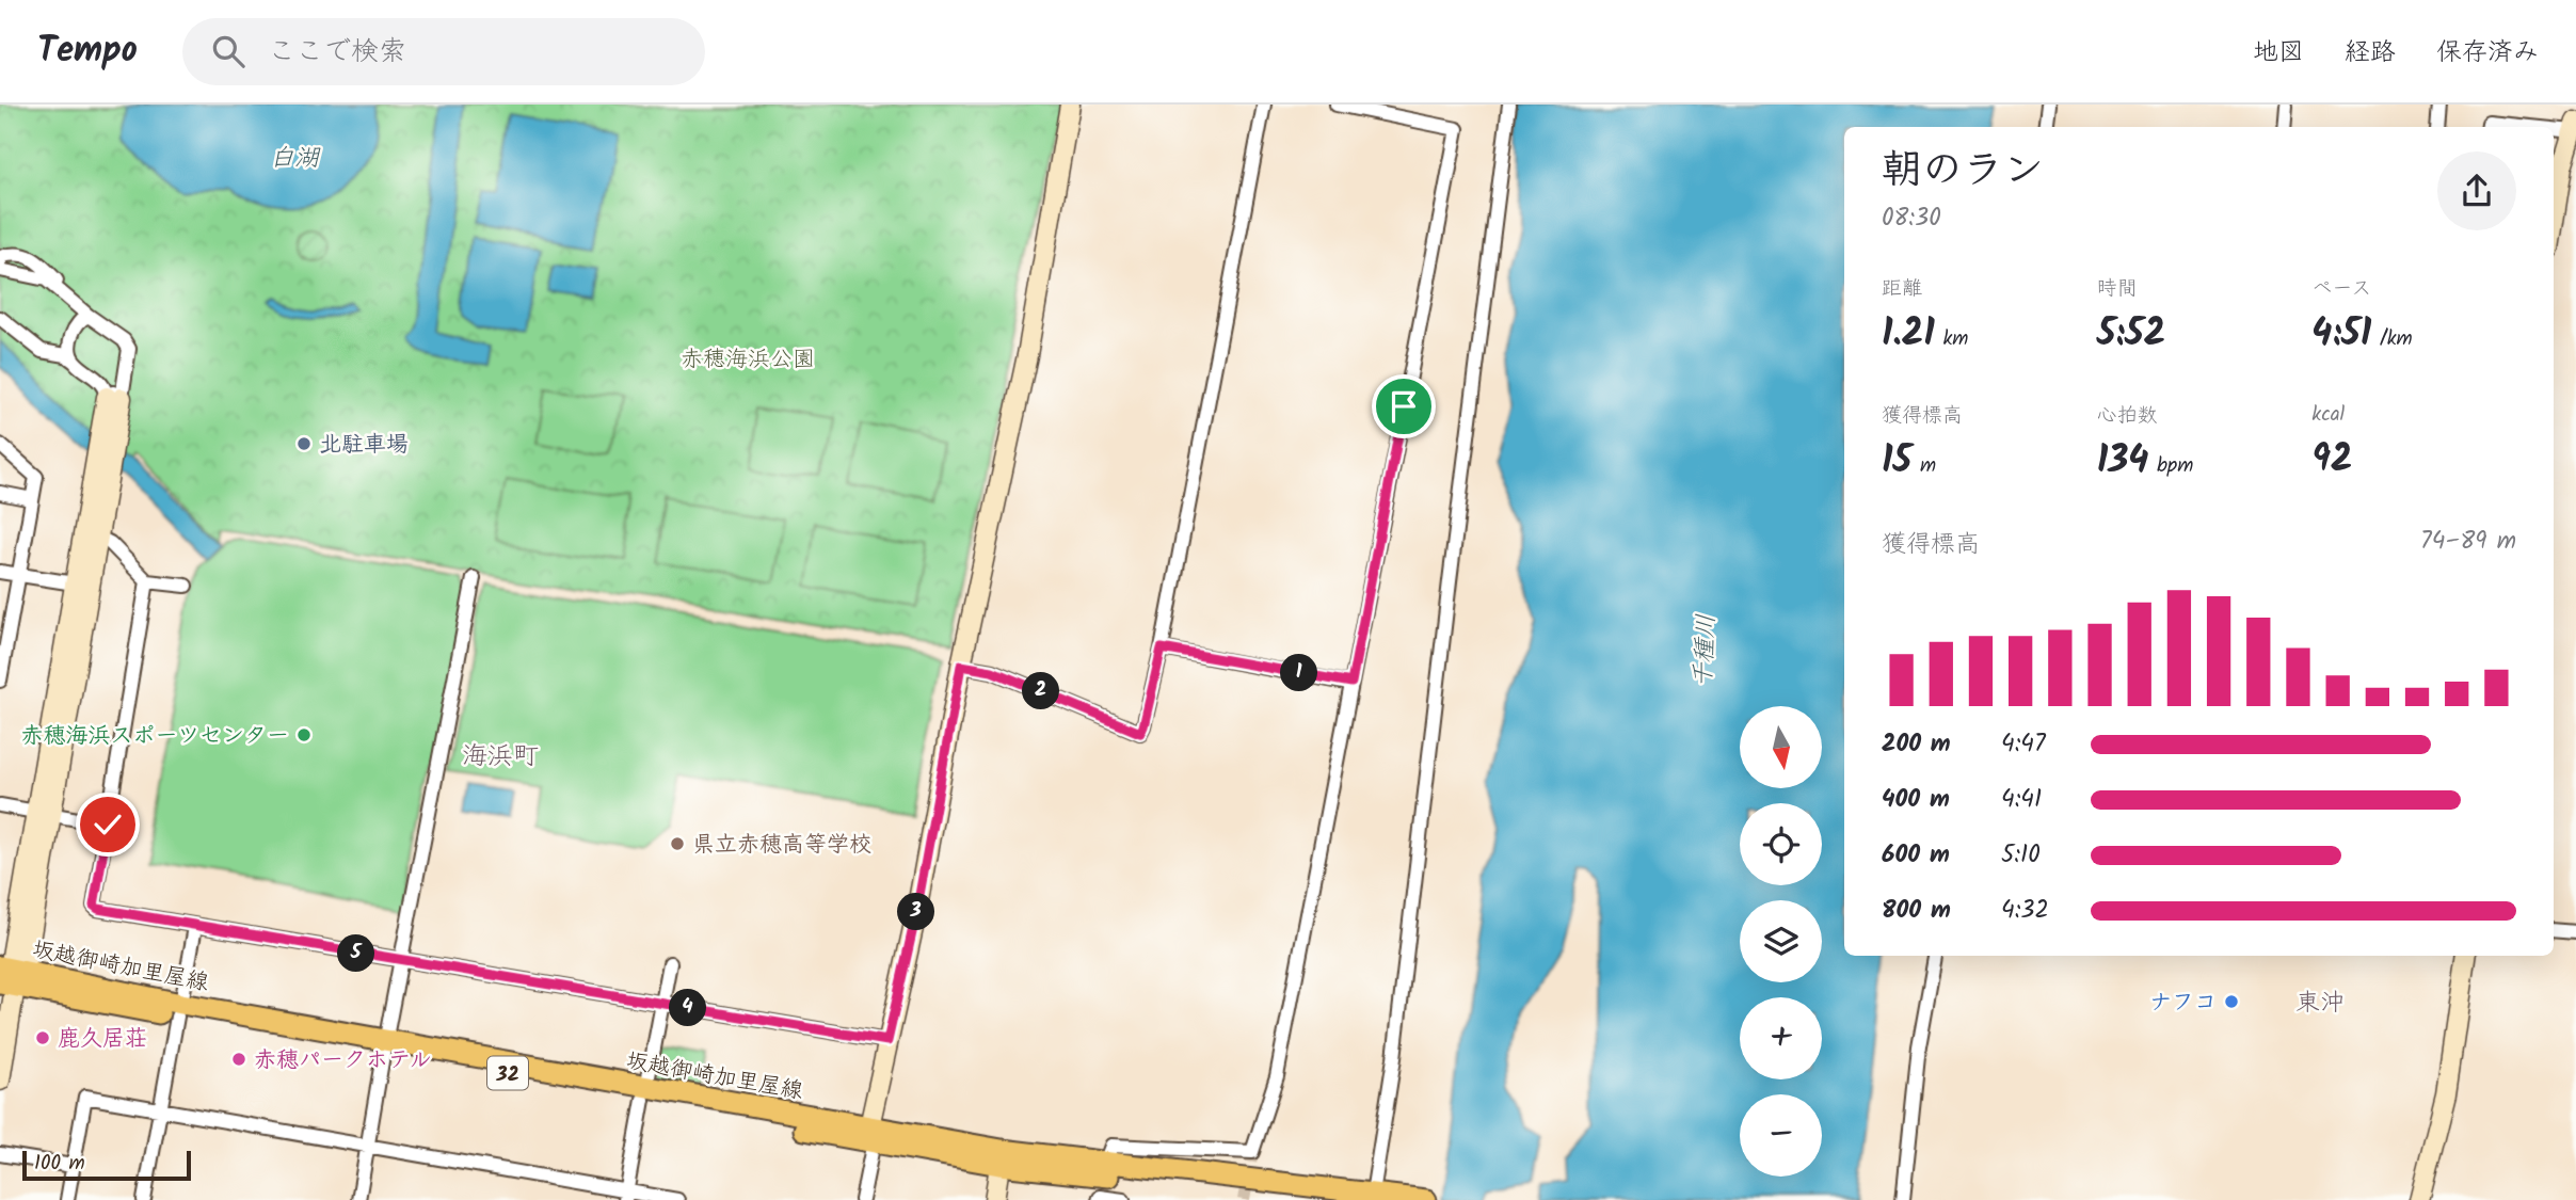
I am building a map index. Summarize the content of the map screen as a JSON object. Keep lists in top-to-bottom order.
{
  "streets": {
    "main road": ["坂越御崎加里屋線", "32"]
  },
  "districts": ["海浜町", "東沖"],
  "water": ["白湖", "千種川"],
  "parks": ["赤穂海浜公園"],
  "places": [
    "北駐車場",
    "赤穂海浜スポーツセンター",
    "県立赤穂高等学校",
    "ナフコ",
    "鹿久居荘",
    "赤穂パークホテル"
  ],
  "scale_bar": "100 m",
  "north": "bottom",
  "page": {
    "header": "Tempo",
    "search": "ここで検索",
    "nav": ["地図", "経路", "保存済み"],
    "heading": ["朝のラン", "08:30"],
    "stats": [
      ["距離", "1.21 km"],
      ["時間", "5:52"],
      ["ペース", "4:51 /km"],
      ["獲得標高", "15 m"],
      ["心拍数", "134 bpm"],
      ["kcal", "92"]
    ],
    "chart": ["獲得標高", "74–89 m"],
    "pins": [
      "1",
      "2",
      "3",
      "5",
      "4"
    ],
    "map_buttons": ["+", "−"],
    "list": [
      {
        "name": "200 m",
        "note": "4:47"
      },
      {
        "name": "400 m",
        "note": "4:41"
      },
      {
        "name": "600 m",
        "note": "5:10"
      },
      {
        "name": "800 m",
        "note": "4:32"
      }
    ],
    "scale": "100 m"
  }
}
